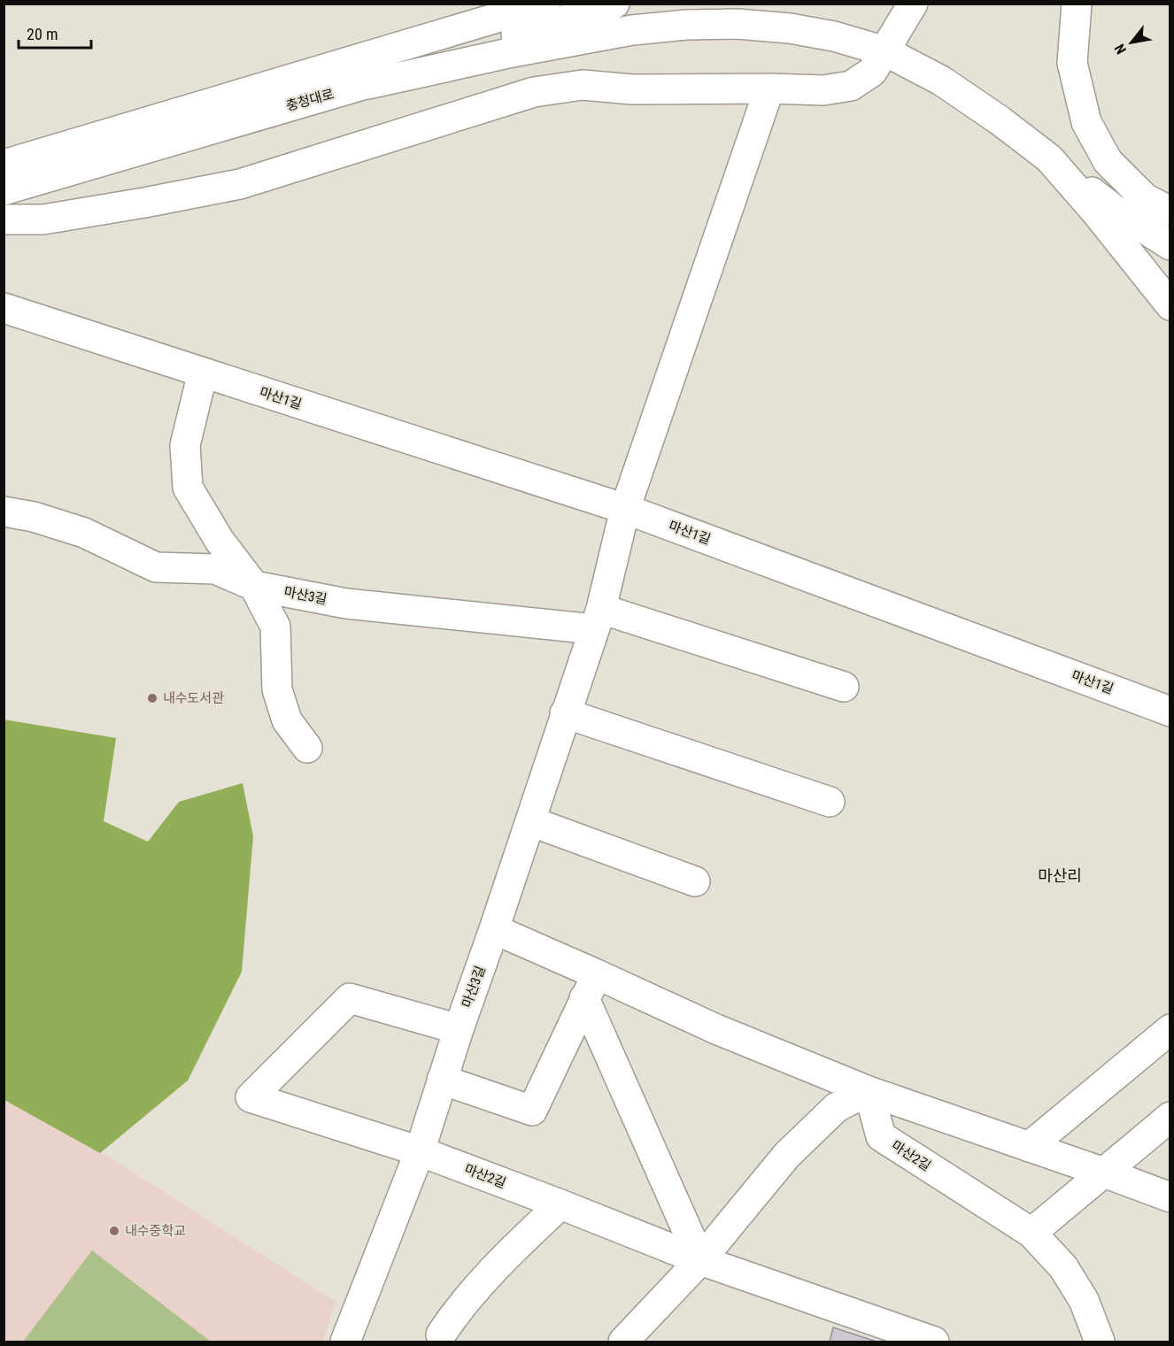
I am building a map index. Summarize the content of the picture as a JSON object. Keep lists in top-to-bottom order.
{
  "streets": {
    "street": [
      "충청대로",
      "마산1길",
      "마산3길",
      "마산2길"
    ]
  },
  "crossings": [
    ["마산1길", "마산3길"],
    ["마산3길", "마산2길"]
  ],
  "districts": ["마산리"],
  "places": ["내수도서관", "내수중학교"],
  "scale_bar": "20 m",
  "north": "bottom left"
}
